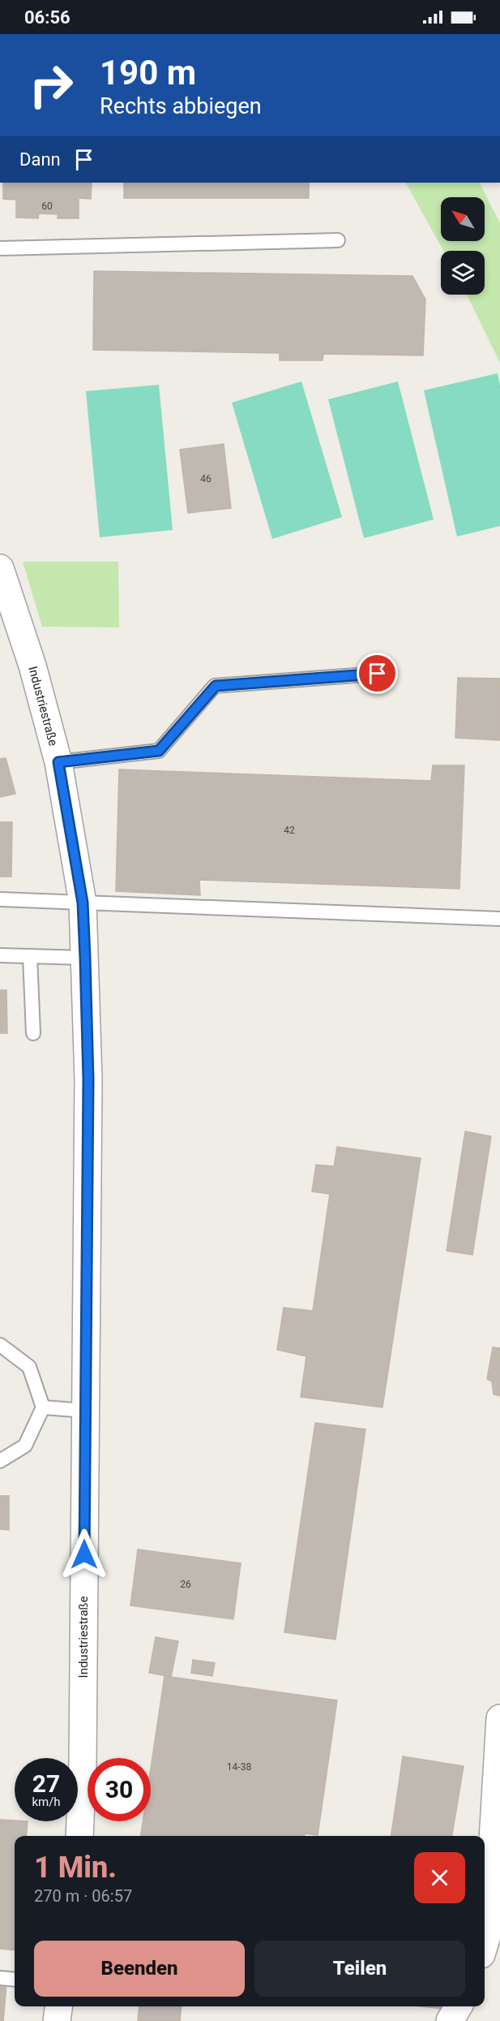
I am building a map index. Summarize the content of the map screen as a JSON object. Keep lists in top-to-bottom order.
{
  "streets": {
    "street": ["Industriestraße"]
  },
  "house_numbers": [
    "60",
    "46",
    "42",
    "26",
    "14-38"
  ],
  "north": "top left",
  "page": {
    "status": "06:56",
    "turn": ["190 m", "Rechts abbiegen"],
    "then": "Dann",
    "speed": "27 km/h",
    "limit": "30",
    "heading": ["1 Min.", "270 m · 06:57"],
    "buttons": ["Beenden", "Teilen"]
  }
}
